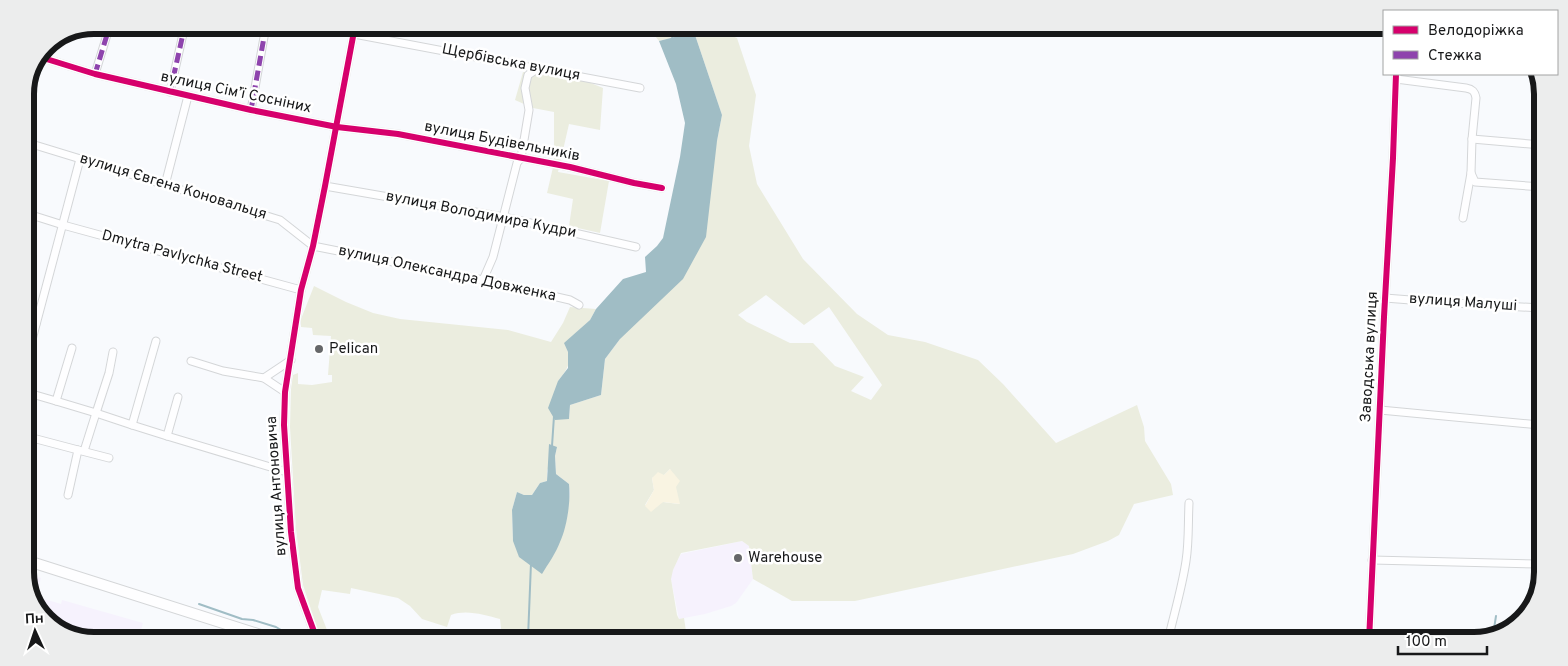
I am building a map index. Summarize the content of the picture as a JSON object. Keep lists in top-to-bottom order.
{
  "streets": {
    "street": [
      "Щербівська вулиця",
      "вулиця Сім’ї Сосніних",
      "вулиця Будівельників",
      "вулиця Євгена Коновальця",
      "вулиця Володимира Кудри",
      "Dmytra Pavlychka Street",
      "вулиця Олександра Довженка",
      "вулиця Малуші",
      "Заводська вулиця",
      "вулиця Антоновича"
    ]
  },
  "crossings": [
    ["вулиця Сім’ї Сосніних", "вулиця Будівельників"],
    ["вулиця Сім’ї Сосніних", "вулиця Антоновича"],
    ["вулиця Будівельників", "вулиця Антоновича"],
    ["вулиця Євгена Коновальця", "вулиця Олександра Довженка"],
    ["вулиця Євгена Коновальця", "вулиця Антоновича"],
    ["вулиця Володимира Кудри", "вулиця Антоновича"],
    ["Dmytra Pavlychka Street", "вулиця Антоновича"],
    ["вулиця Олександра Довженка", "вулиця Антоновича"],
    ["вулиця Малуші", "Заводська вулиця"]
  ],
  "places": ["Pelican", "Warehouse"],
  "legend": ["Велодоріжка", "Стежка"],
  "scale_bar": "100 m",
  "north": "top"
}
